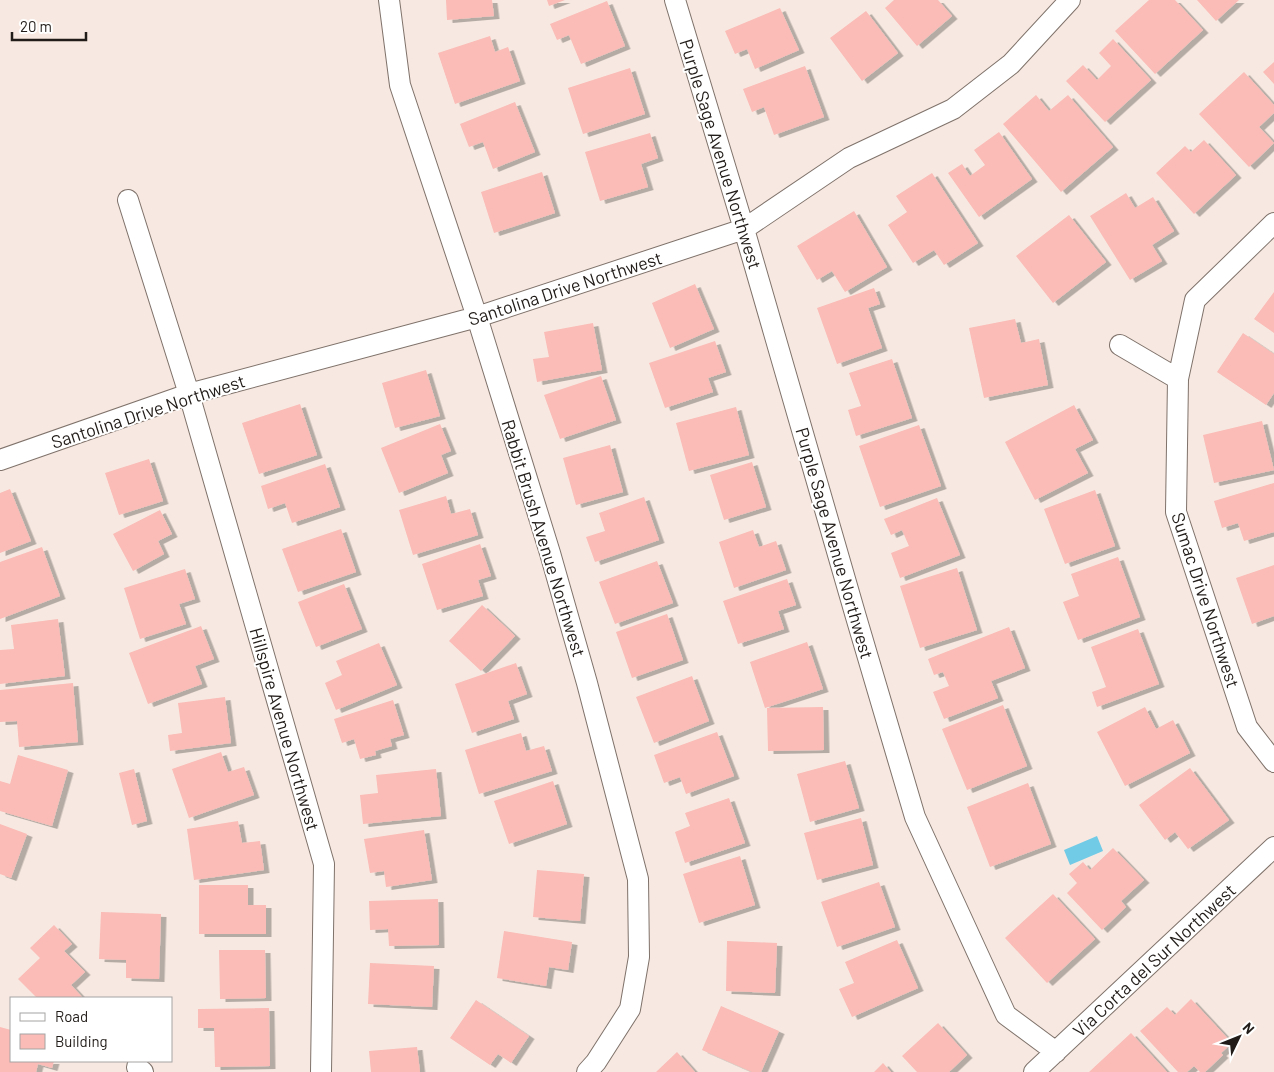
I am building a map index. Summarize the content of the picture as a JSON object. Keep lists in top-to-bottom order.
{
  "streets": {
    "street": [
      "Purple Sage Avenue Northwest",
      "Santolina Drive Northwest",
      "Rabbit Brush Avenue Northwest",
      "Sumac Drive Northwest",
      "Hillspire Avenue Northwest",
      "Via Corta del Sur Northwest"
    ]
  },
  "crossings": [
    ["Purple Sage Avenue Northwest", "Santolina Drive Northwest"],
    ["Purple Sage Avenue Northwest", "Via Corta del Sur Northwest"],
    ["Santolina Drive Northwest", "Rabbit Brush Avenue Northwest"],
    ["Santolina Drive Northwest", "Hillspire Avenue Northwest"]
  ],
  "legend": ["Road", "Building"],
  "scale_bar": "20 m",
  "north": "top right"
}
